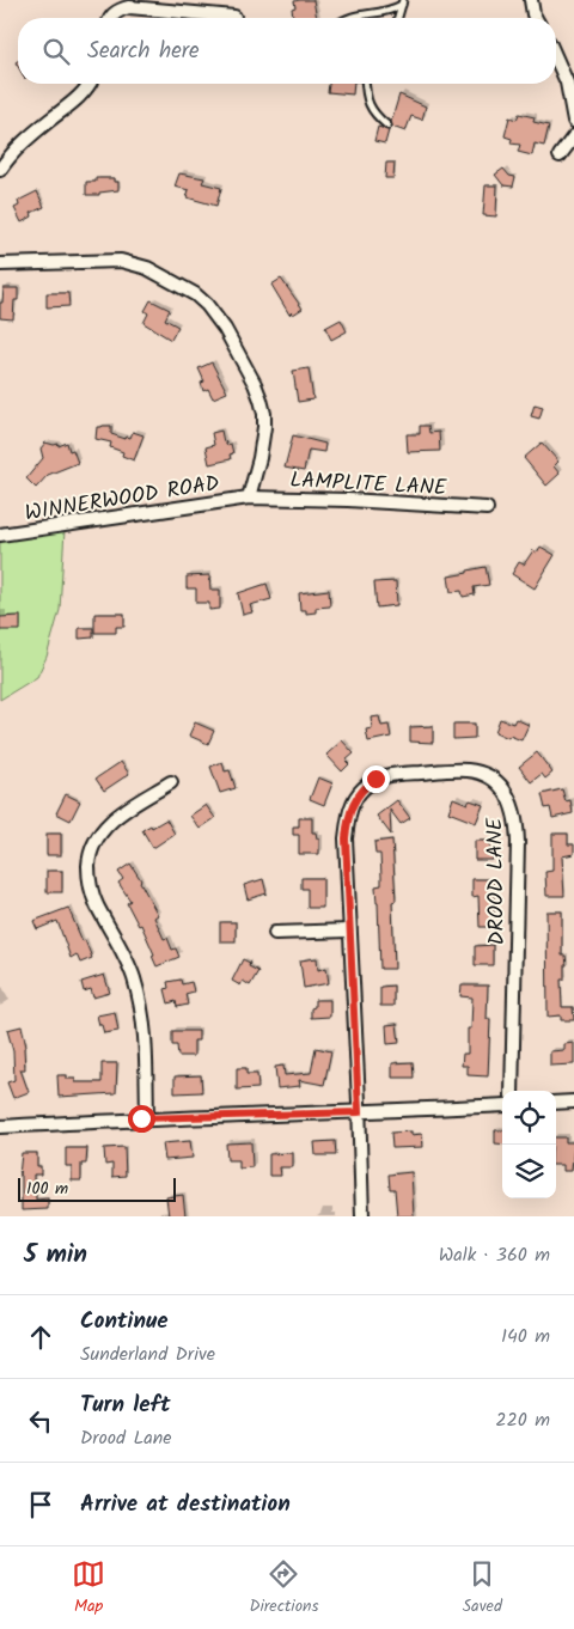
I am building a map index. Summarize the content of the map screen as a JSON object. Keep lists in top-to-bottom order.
{
  "streets": {
    "street": ["LAMPLITE LANE", "WINNERWOOD ROAD", "DROOD LANE"]
  },
  "crossings": [
    ["LAMPLITE LANE", "WINNERWOOD ROAD"]
  ],
  "scale_bar": "100 m",
  "page": {
    "search": "Search here",
    "scale": "100 m",
    "heading": ["5 min", "Walk · 360 m"],
    "list": [
      ["Continue", "Sunderland Drive", "140 m"],
      ["Turn left", "Drood Lane", "220 m"],
      "Arrive at destination"
    ],
    "nav": ["Map", "Directions", "Saved"]
  }
}
